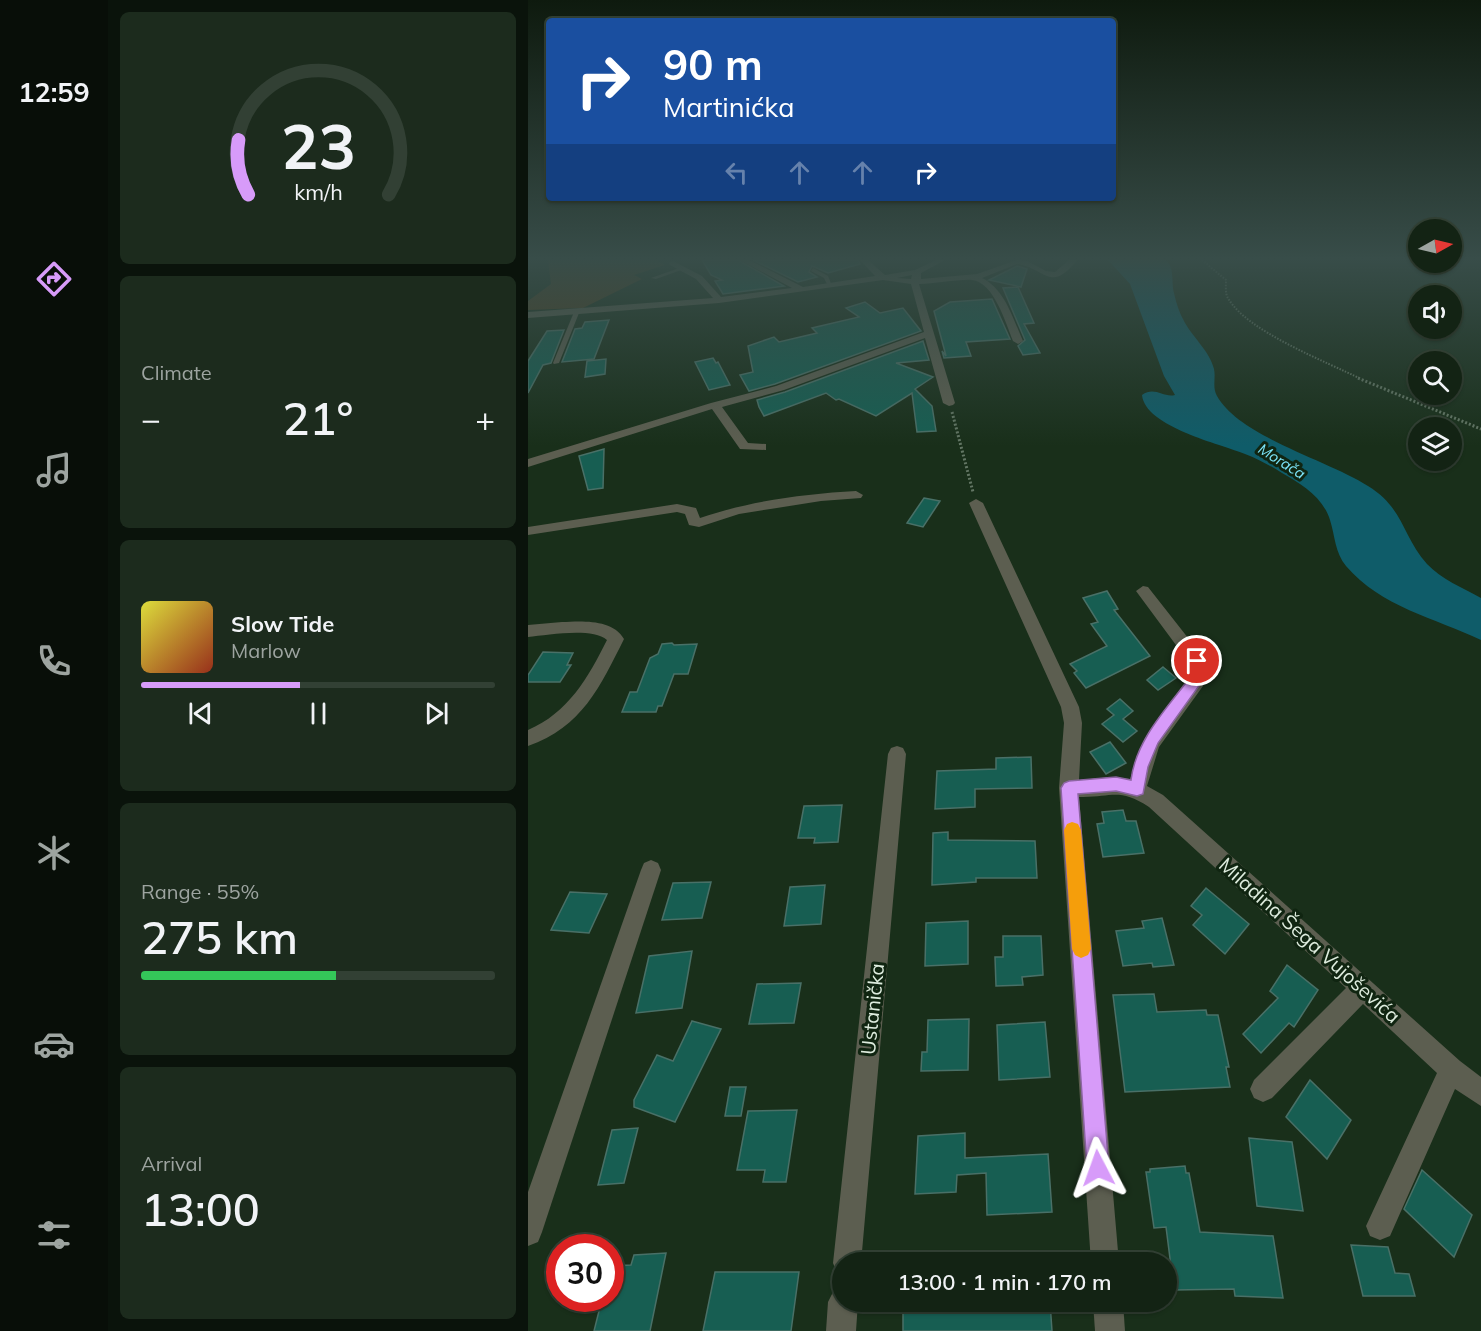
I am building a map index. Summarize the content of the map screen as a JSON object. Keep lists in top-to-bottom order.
{
  "streets": {
    "street": ["Miladina Šega Vujoševića", "Ustanička"]
  },
  "water": ["Morača"],
  "north": "right",
  "page": {
    "tabs": "12:59",
    "turn": ["90 m", "Martinićka"],
    "tile": [
      "Climate",
      ["Range · 55%", "275 km"],
      ["Arrival", "13:00"]
    ],
    "heat": ["−", "21°", "+"],
    "song": ["Slow Tide", "Marlow"],
    "limit": "30",
    "trip": "13:00 · 1 min · 170 m",
    "gauge": ["23", "km/h"]
  }
}
